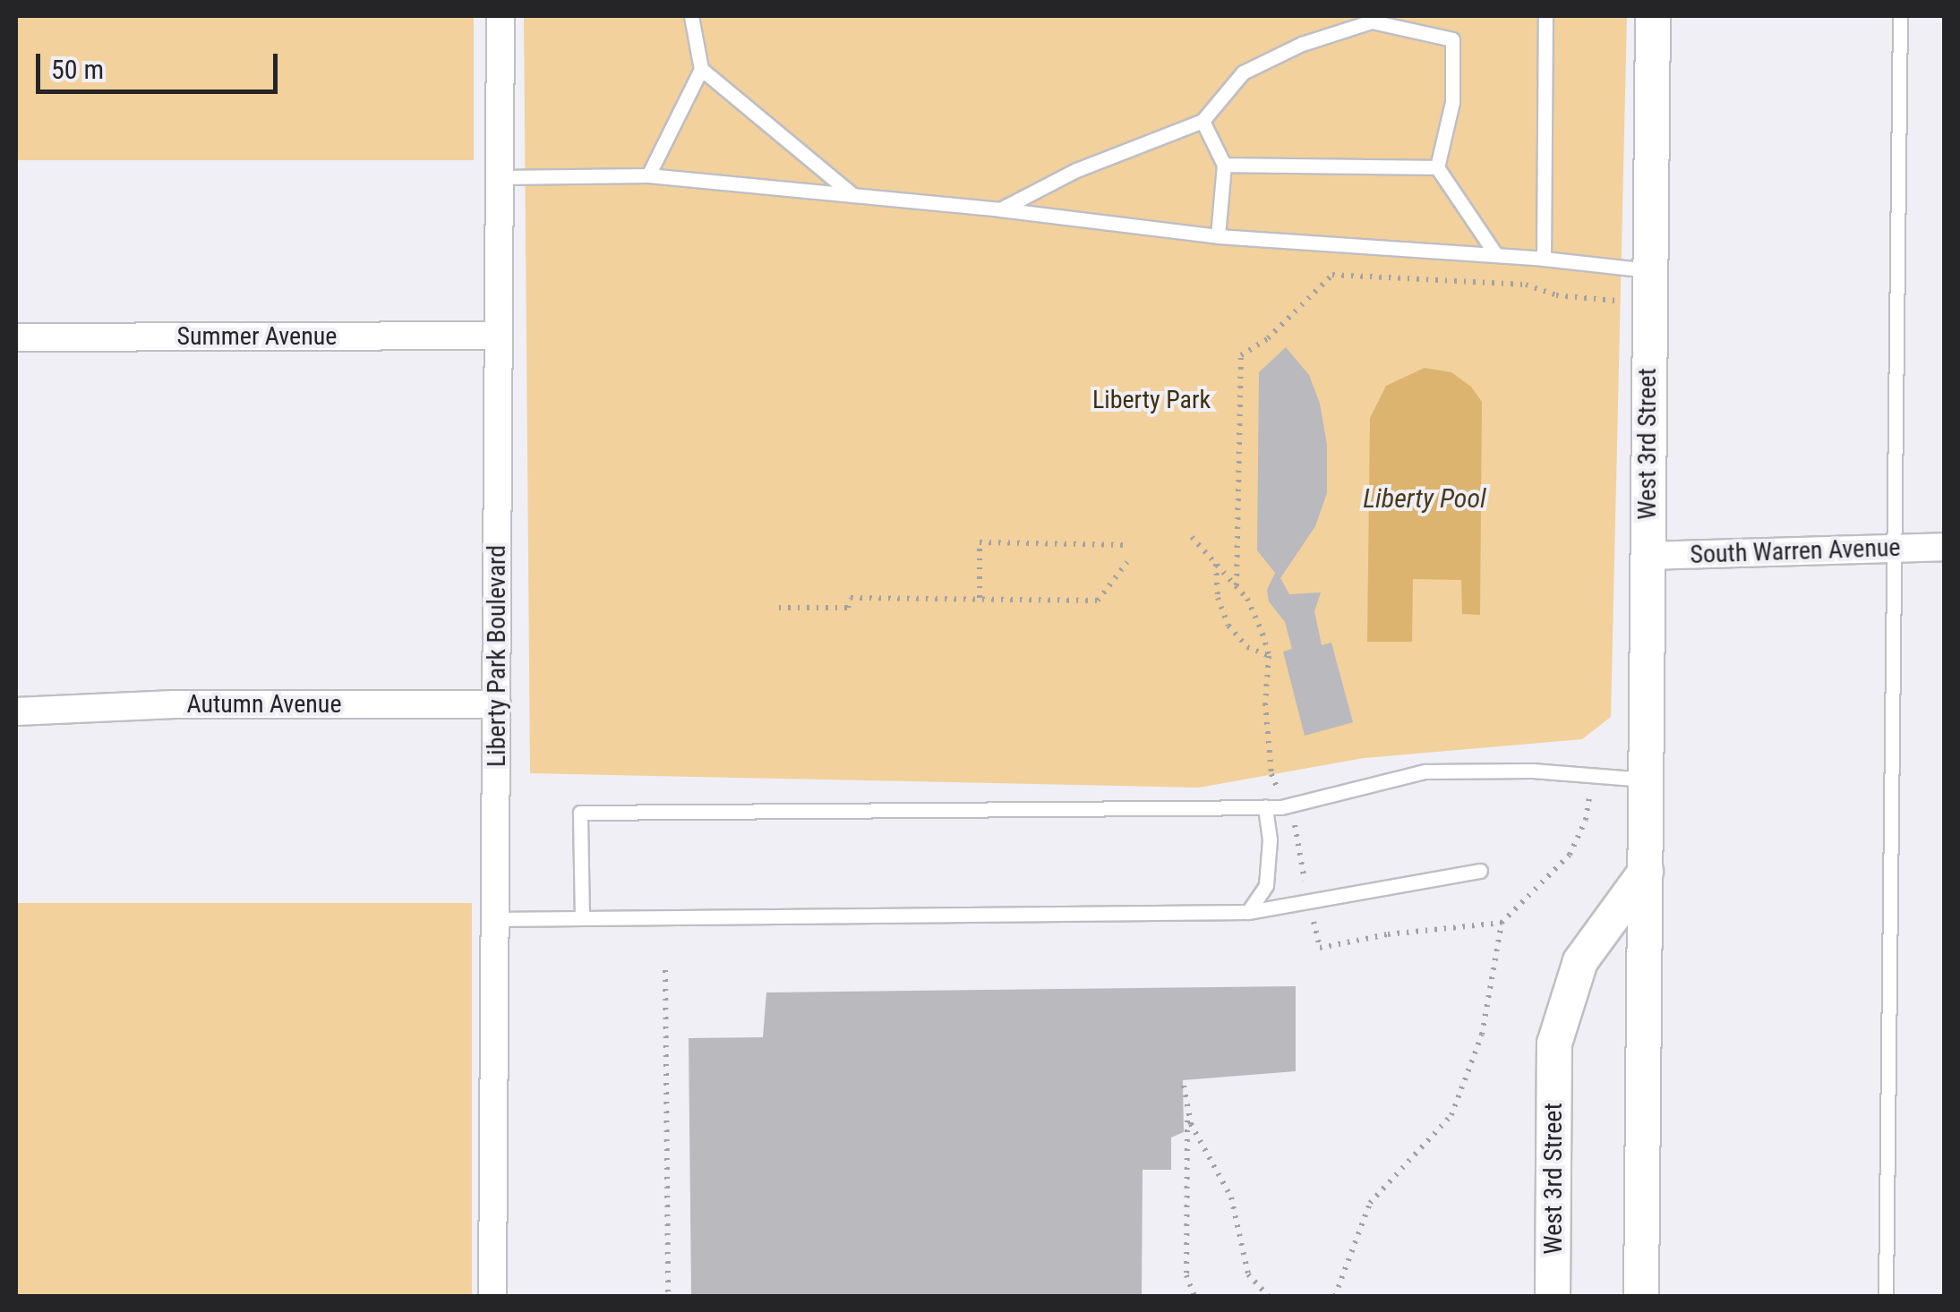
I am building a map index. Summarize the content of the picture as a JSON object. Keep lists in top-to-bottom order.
{
  "streets": {
    "street": [
      "Summer Avenue",
      "West 3rd Street",
      "South Warren Avenue",
      "Liberty Park Boulevard",
      "Autumn Avenue"
    ]
  },
  "crossings": [
    ["Summer Avenue", "Liberty Park Boulevard"],
    ["West 3rd Street", "South Warren Avenue"],
    ["Liberty Park Boulevard", "Autumn Avenue"]
  ],
  "water": ["Liberty Pool"],
  "parks": ["Liberty Park"],
  "scale_bar": "50 m"
}
